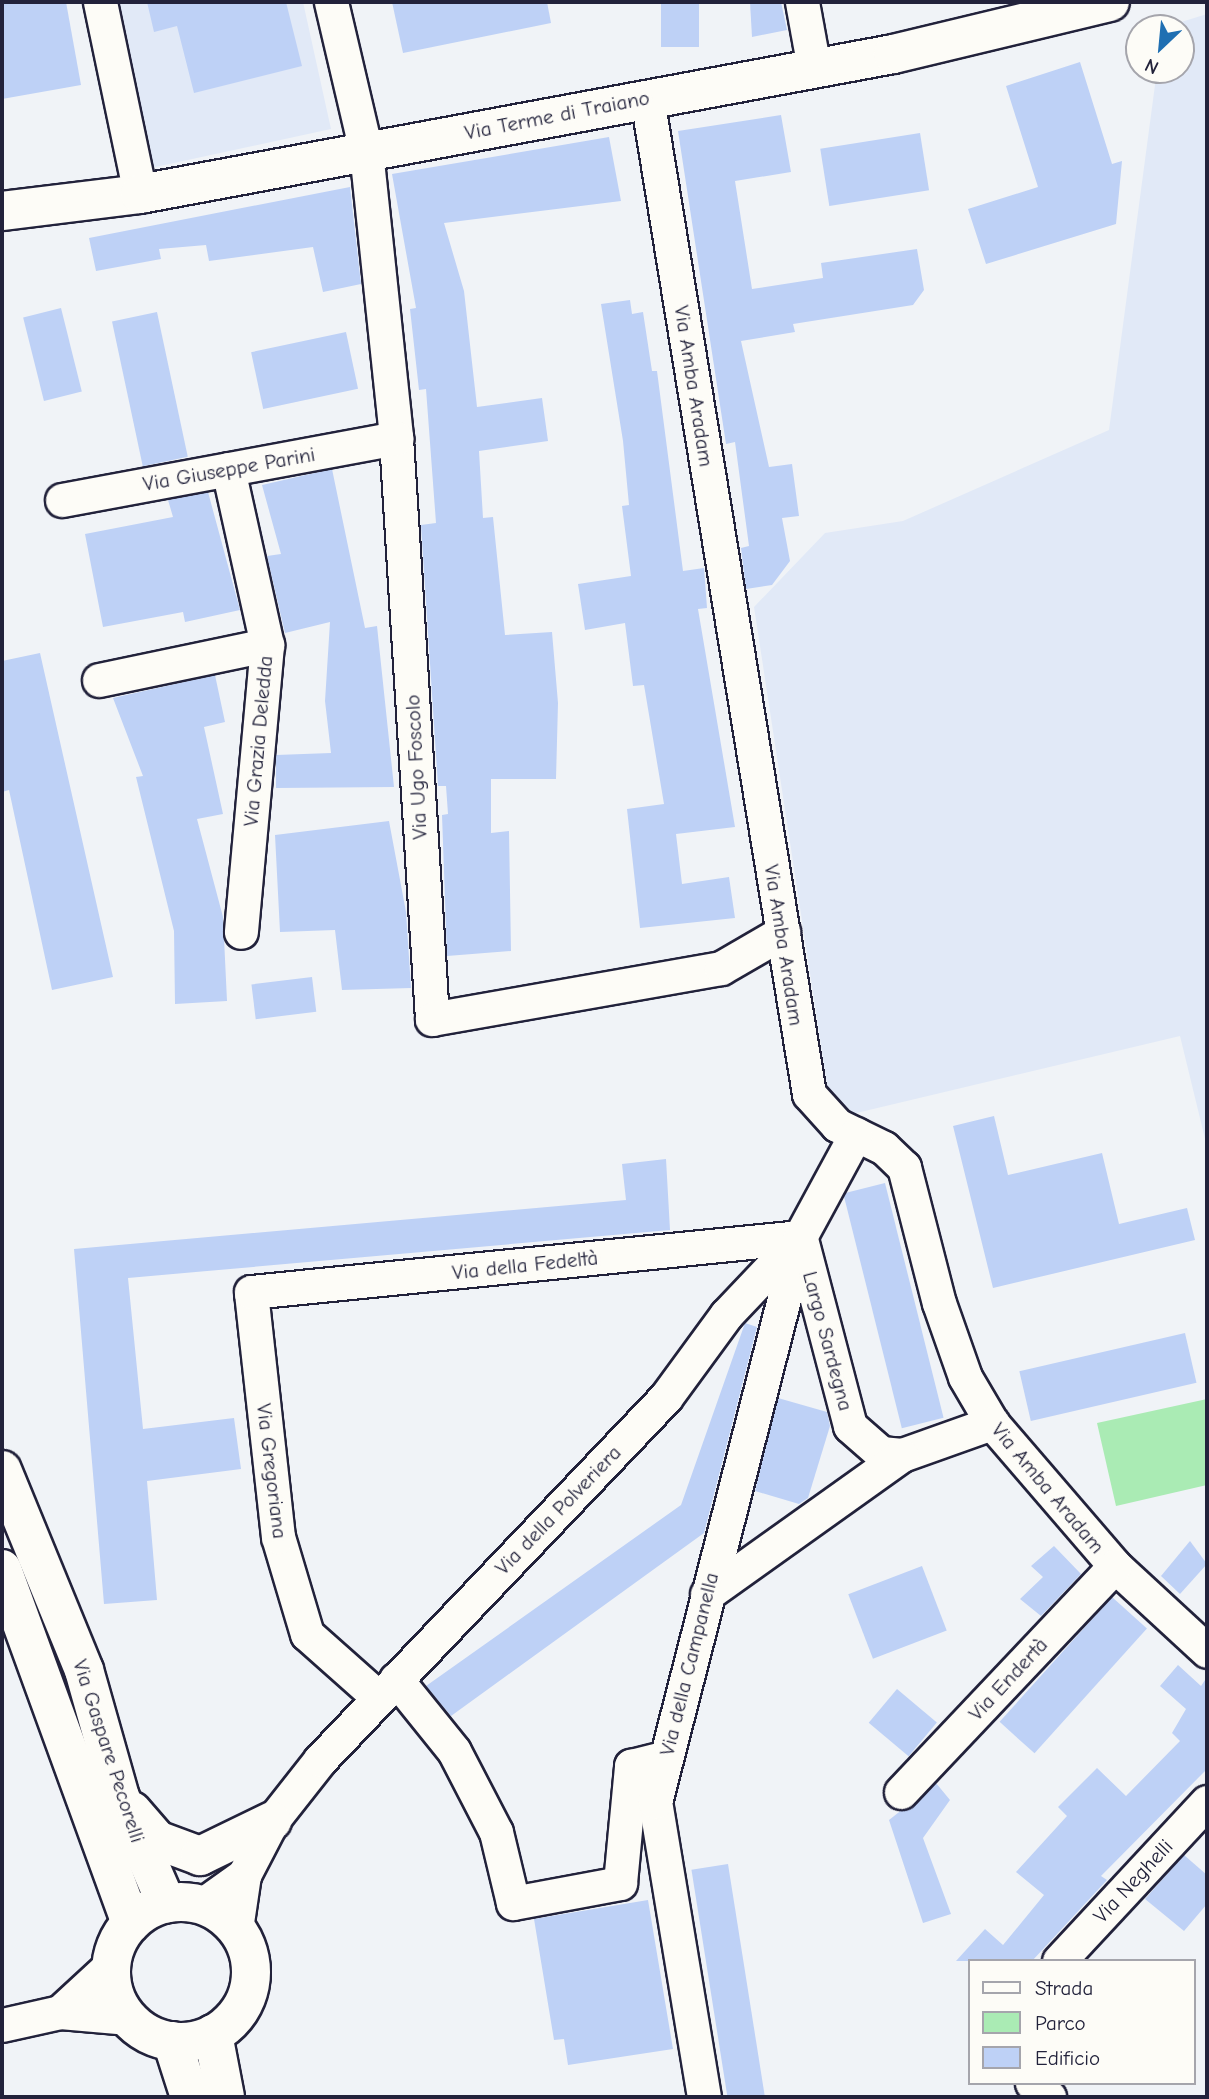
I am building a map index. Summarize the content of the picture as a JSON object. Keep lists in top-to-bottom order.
{
  "streets": {
    "street": [
      "Via Terme di Traiano",
      "Via Amba Aradam",
      "Via Giuseppe Parini",
      "Via Grazia Deledda",
      "Via Ugo Foscolo",
      "Via della Fedeltà",
      "Largo Sardegna",
      "Via Gregoriana",
      "Via della Polveriera",
      "Via della Campanella",
      "Via Endertà",
      "Via Gaspare Pecorelli",
      "Via Neghelli"
    ]
  },
  "crossings": [
    ["Via Terme di Traiano", "Via Amba Aradam"],
    ["Via Terme di Traiano", "Via Ugo Foscolo"],
    ["Via Amba Aradam", "Via Ugo Foscolo"],
    ["Via Amba Aradam", "Via della Polveriera"],
    ["Via Amba Aradam", "Via Endertà"],
    ["Via Giuseppe Parini", "Via Grazia Deledda"],
    ["Via Giuseppe Parini", "Via Ugo Foscolo"],
    ["Via della Fedeltà", "Largo Sardegna"],
    ["Via della Fedeltà", "Via Gregoriana"],
    ["Via della Fedeltà", "Via della Polveriera"],
    ["Via della Fedeltà", "Via della Campanella"],
    ["Largo Sardegna", "Via della Polveriera"],
    ["Largo Sardegna", "Via della Campanella"],
    ["Via Gregoriana", "Via della Polveriera"],
    ["Via Gregoriana", "Via della Campanella"],
    ["Via della Polveriera", "Via della Campanella"],
    ["Via della Polveriera", "Via Gaspare Pecorelli"]
  ],
  "legend": ["Strada", "Parco", "Edificio"],
  "north": "bottom left"
}
